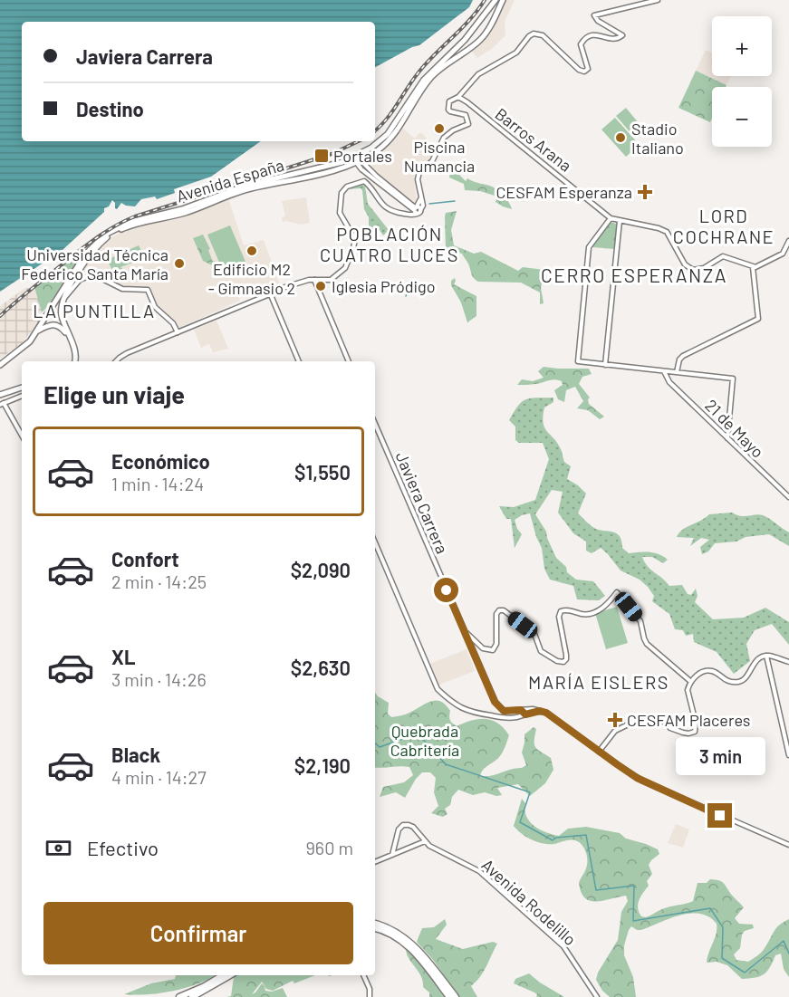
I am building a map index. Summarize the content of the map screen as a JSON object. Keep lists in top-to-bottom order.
{
  "streets": {
    "main road": ["Avenida España"],
    "street": [
      "Barros Arana",
      "21 de Mayo",
      "Javiera Carrera",
      "Avenida Rodelillo"
    ]
  },
  "districts": [
    "LORD COCHRANE",
    "POBLACIÓN CUATRO LUCES",
    "CERRO ESPERANZA",
    "LA PUNTILLA",
    "MARÍA EISLERS"
  ],
  "parks": ["Quebrada Cabritería"],
  "places": {
    "other": [
      "Piscina Numancia",
      "Stadio Italiano",
      "Edificio M2 - Gimnasio 2",
      "Universidad Técnica Federico Santa María",
      "Iglesia Pródigo"
    ],
    "transit": ["Portales"],
    "health": ["CESFAM Esperanza", "CESFAM Placeres"]
  },
  "page": {
    "map_buttons": ["+", "−"],
    "banner": ["Javiera Carrera", "Destino"],
    "heading": "Elige un viaje",
    "list": [
      {
        "name": "Económico",
        "note": "1 min · 14:24",
        "value": "$1,550"
      },
      {
        "name": "Confort",
        "note": "2 min · 14:25",
        "value": "$2,090"
      },
      {
        "name": "XL",
        "note": "3 min · 14:26",
        "value": "$2,630"
      },
      {
        "name": "Black",
        "note": "4 min · 14:27",
        "value": "$2,190"
      }
    ],
    "bubble": "3 min",
    "pay": ["Efectivo", "960 m"],
    "buttons": "Confirmar"
  }
}
